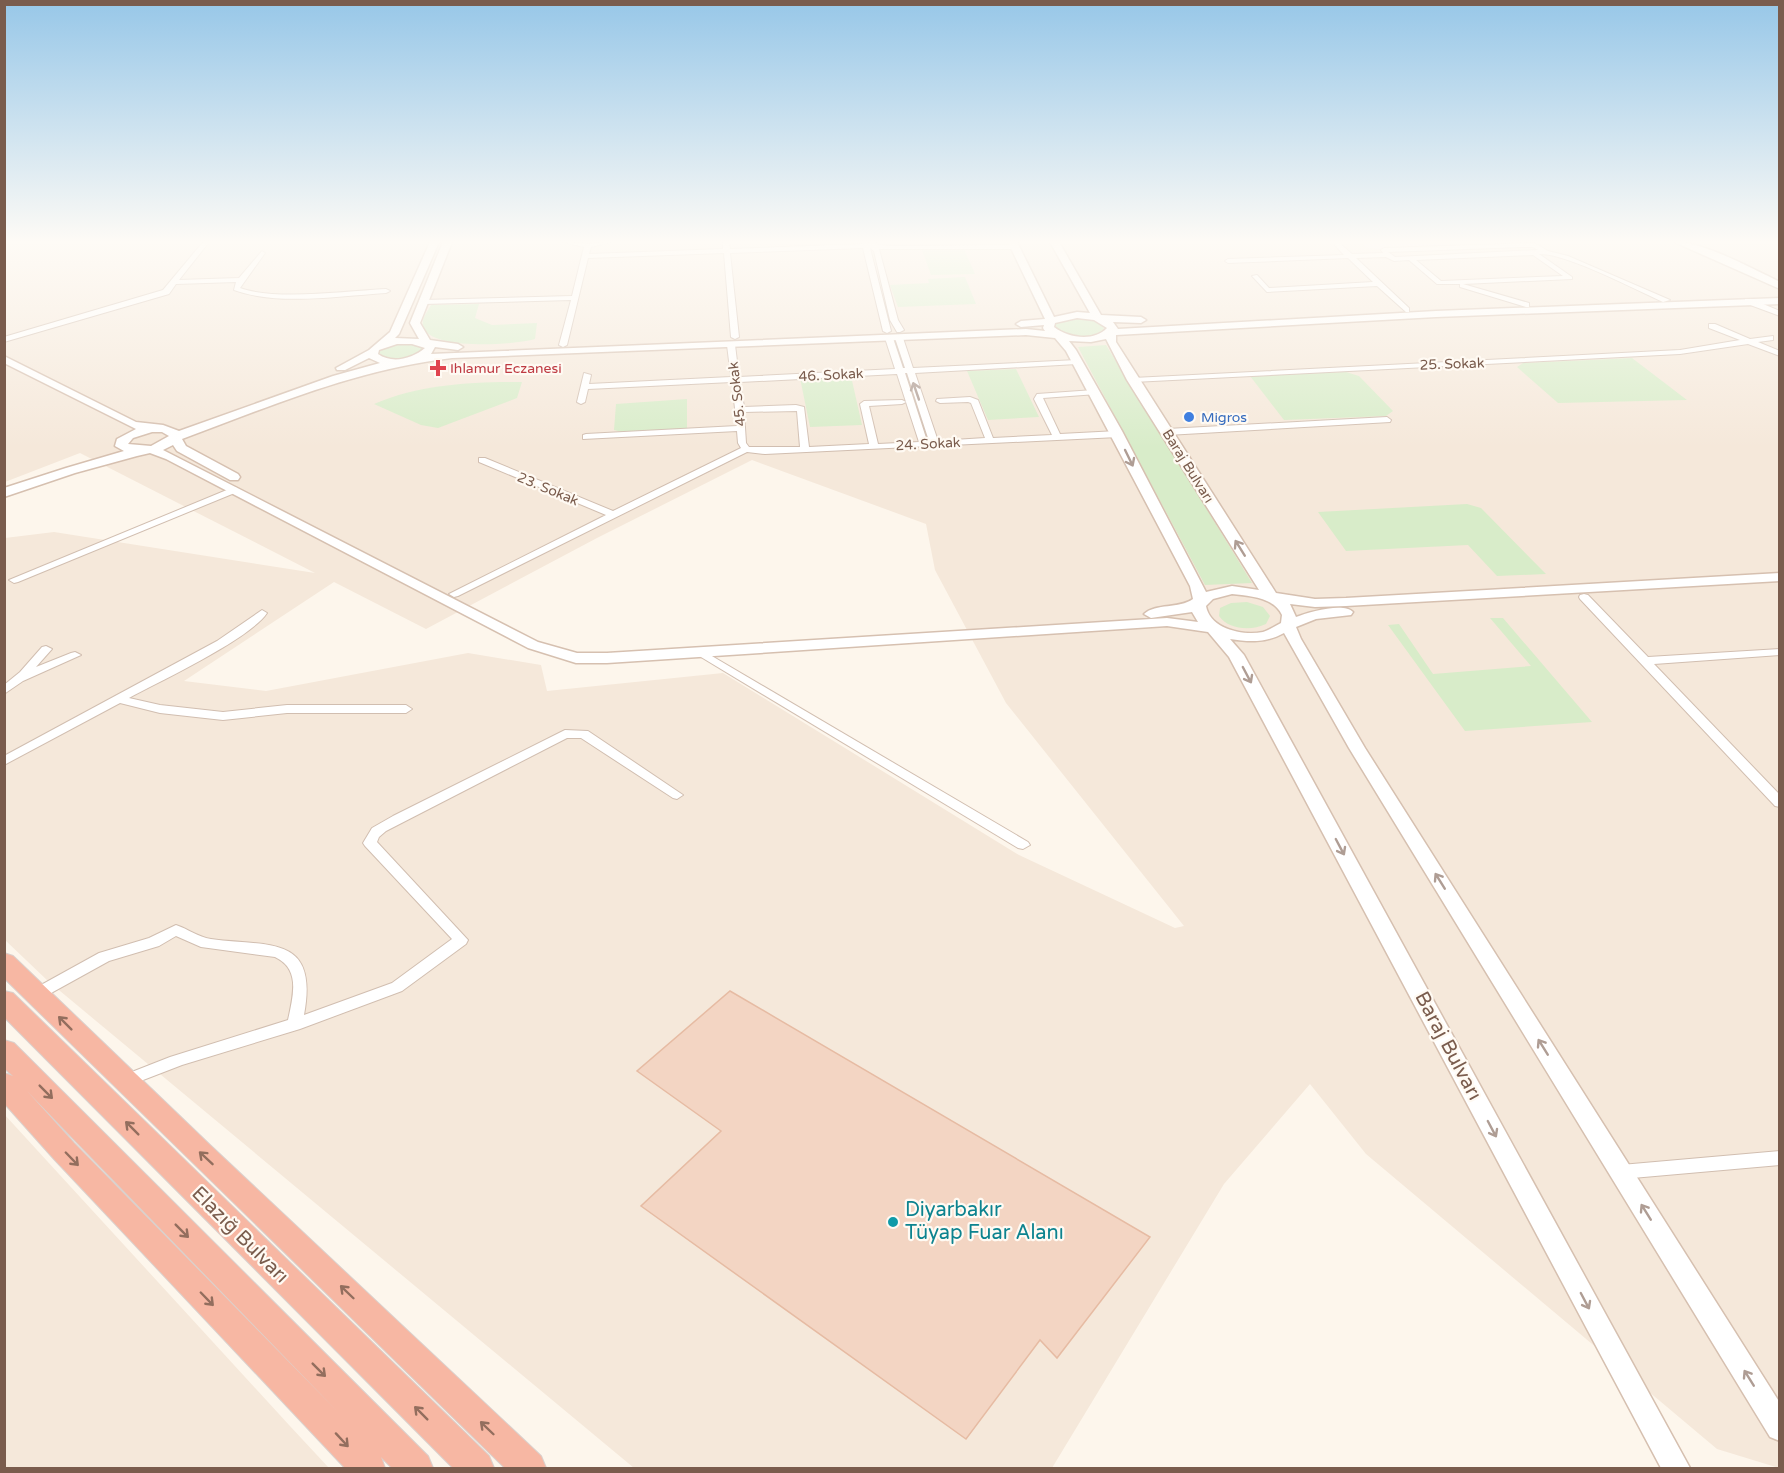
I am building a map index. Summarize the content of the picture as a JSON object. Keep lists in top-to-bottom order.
{
  "streets": {
    "highway": ["Elazığ Bulvarı"],
    "main road": ["Baraj Bulvarı"],
    "street": [
      "25. Sokak",
      "46. Sokak",
      "45. Sokak",
      "24. Sokak",
      "23. Sokak"
    ]
  },
  "crossings": [
    ["25. Sokak", "Baraj Bulvarı"],
    ["46. Sokak", "45. Sokak"],
    ["45. Sokak", "24. Sokak"]
  ],
  "places": {
    "health": ["Ihlamur Eczanesi"],
    "other": ["Migros", "Diyarbakır Tüyap Fuar Alanı"]
  }
}
